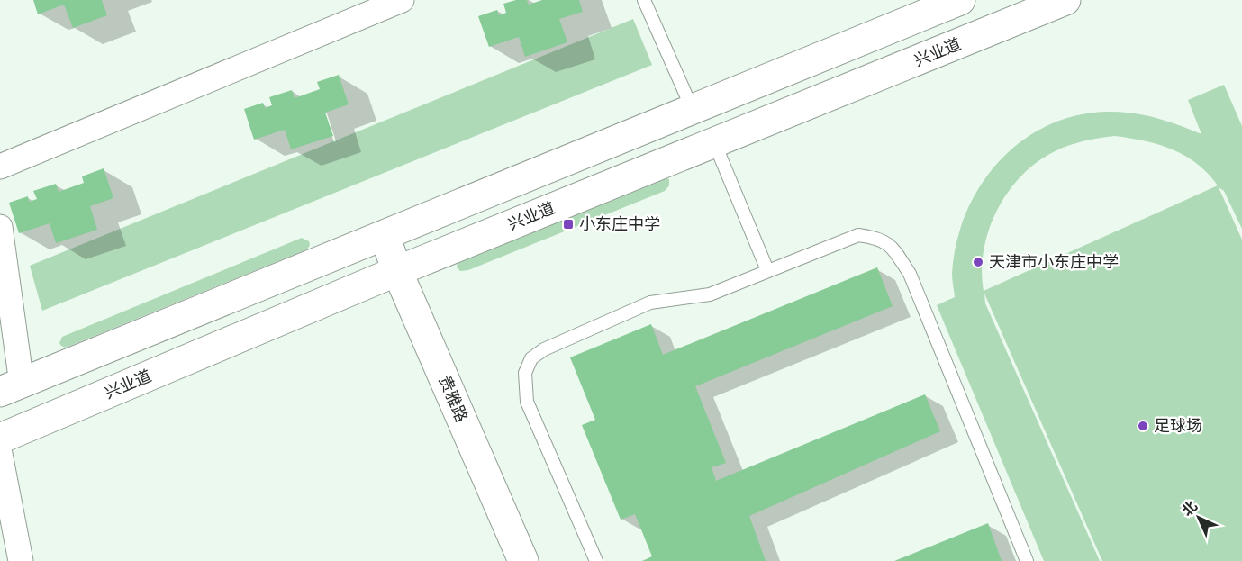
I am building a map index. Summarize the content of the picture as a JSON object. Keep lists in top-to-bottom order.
{
  "streets": {
    "main road": ["兴业道", "贵雅路"]
  },
  "crossings": [
    ["兴业道", "贵雅路"]
  ],
  "places": {
    "transit": ["小东庄中学"],
    "other": ["天津市小东庄中学", "足球场"]
  },
  "north": "top left"
}
